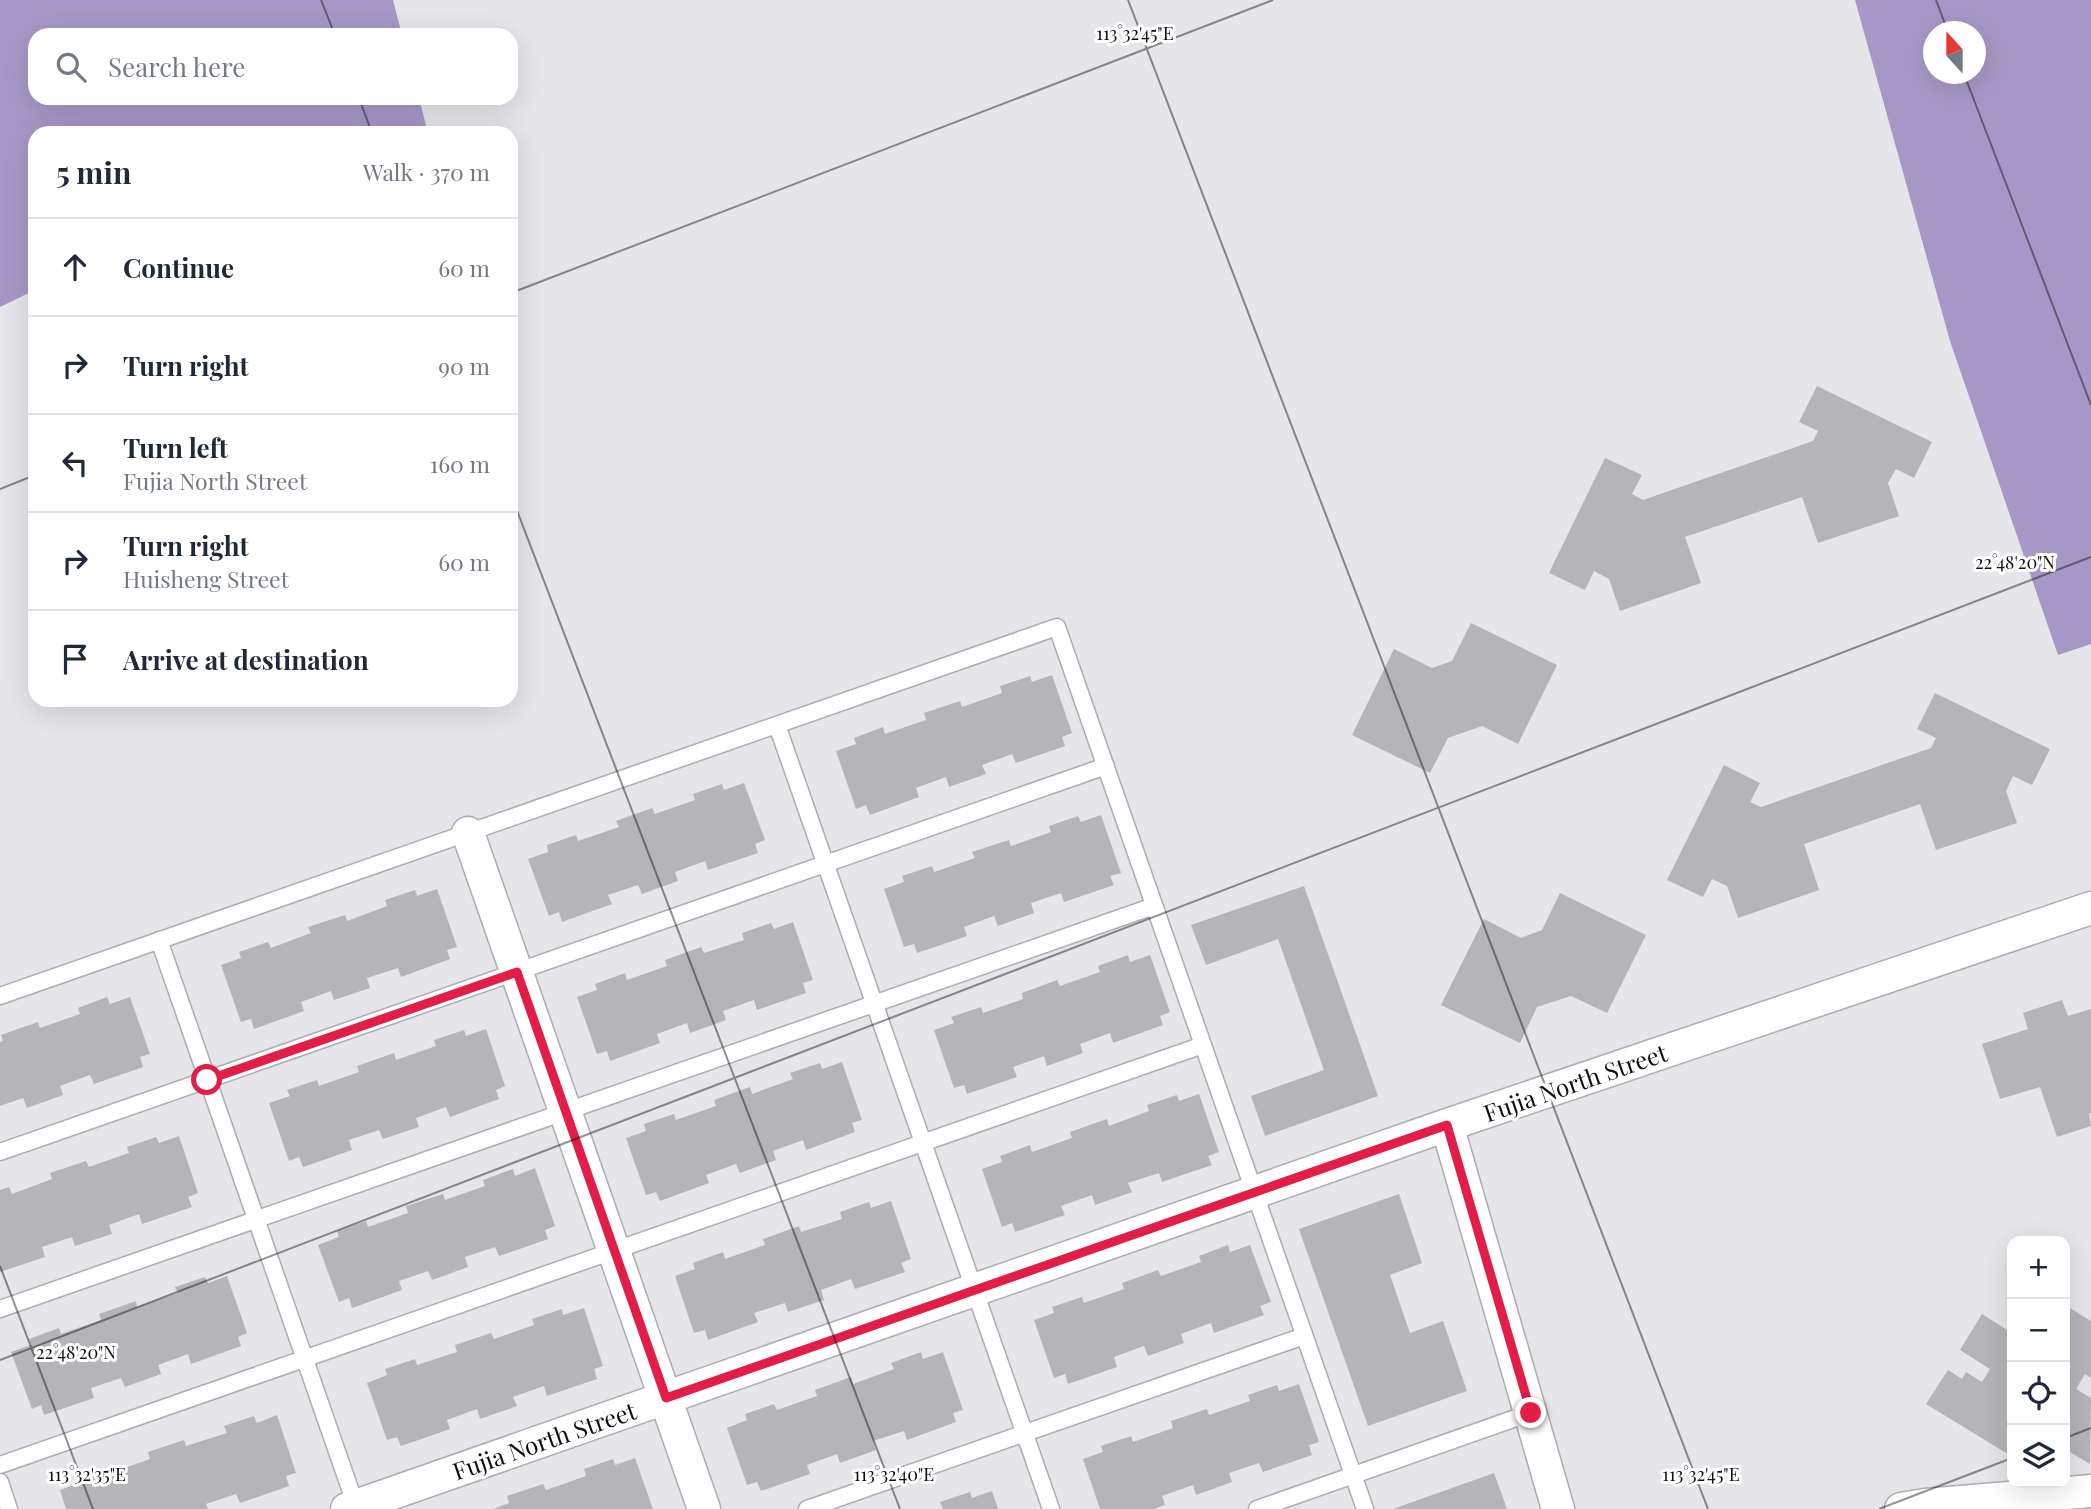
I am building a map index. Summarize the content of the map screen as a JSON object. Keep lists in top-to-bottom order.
{
  "streets": {
    "street": ["Fujia North Street"]
  },
  "north": "top",
  "page": {
    "search": "Search here",
    "heading": ["5 min", "Walk · 370 m"],
    "list": [
      ["Continue", "60 m"],
      ["Turn right", "90 m"],
      ["Turn left", "Fujia North Street", "160 m"],
      ["Turn right", "Huisheng Street", "60 m"],
      "Arrive at destination"
    ],
    "map_buttons": ["+", "−"]
  },
  "coordinates": [
    "113°32'45\"E",
    "22°48'20\"N",
    "113°32'35\"E",
    "113°32'40\"E"
  ]
}
